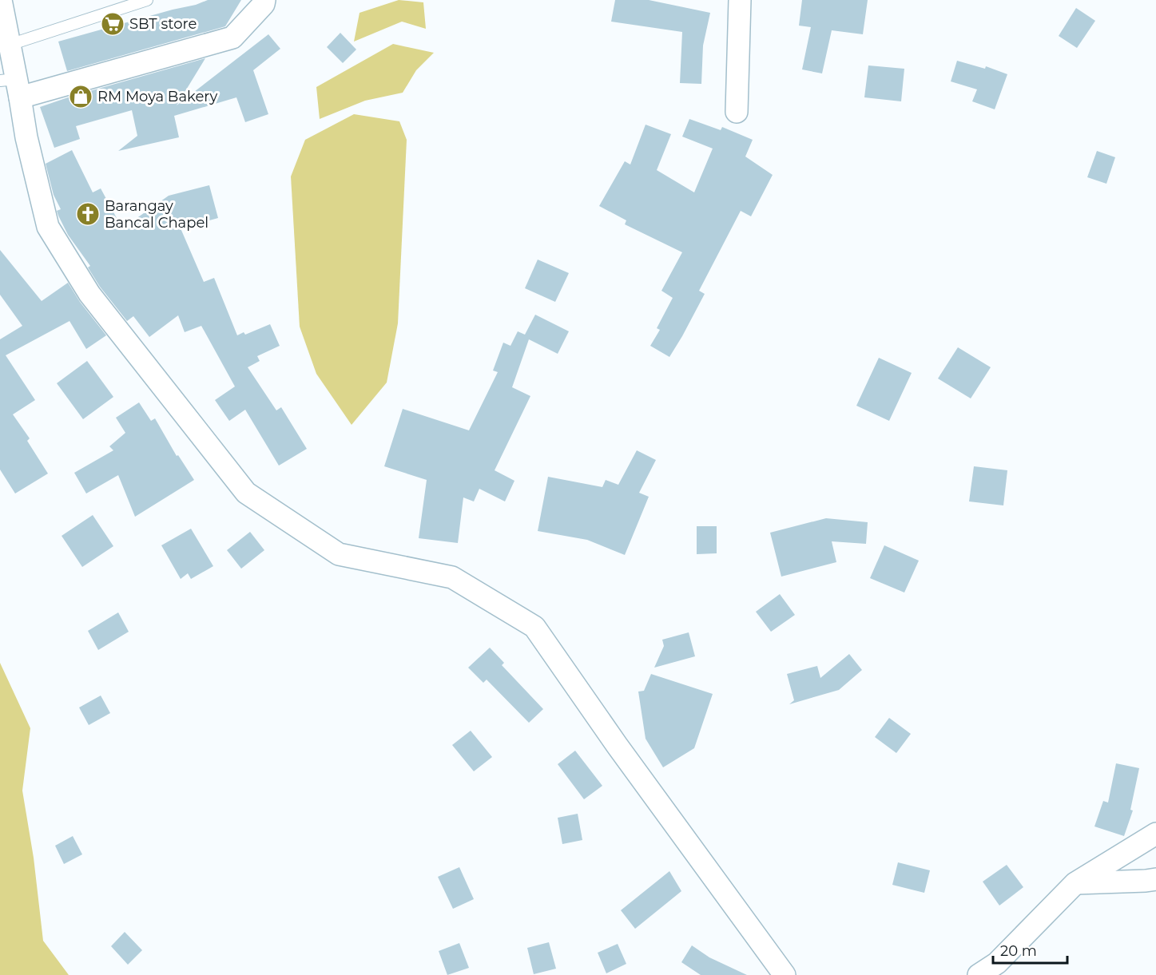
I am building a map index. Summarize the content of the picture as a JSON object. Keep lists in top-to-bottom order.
{
  "places": {
    "supermarket": ["SBT store"],
    "shop": ["RM Moya Bakery"],
    "church": ["Barangay Bancal Chapel"]
  },
  "scale_bar": "20 m"
}
